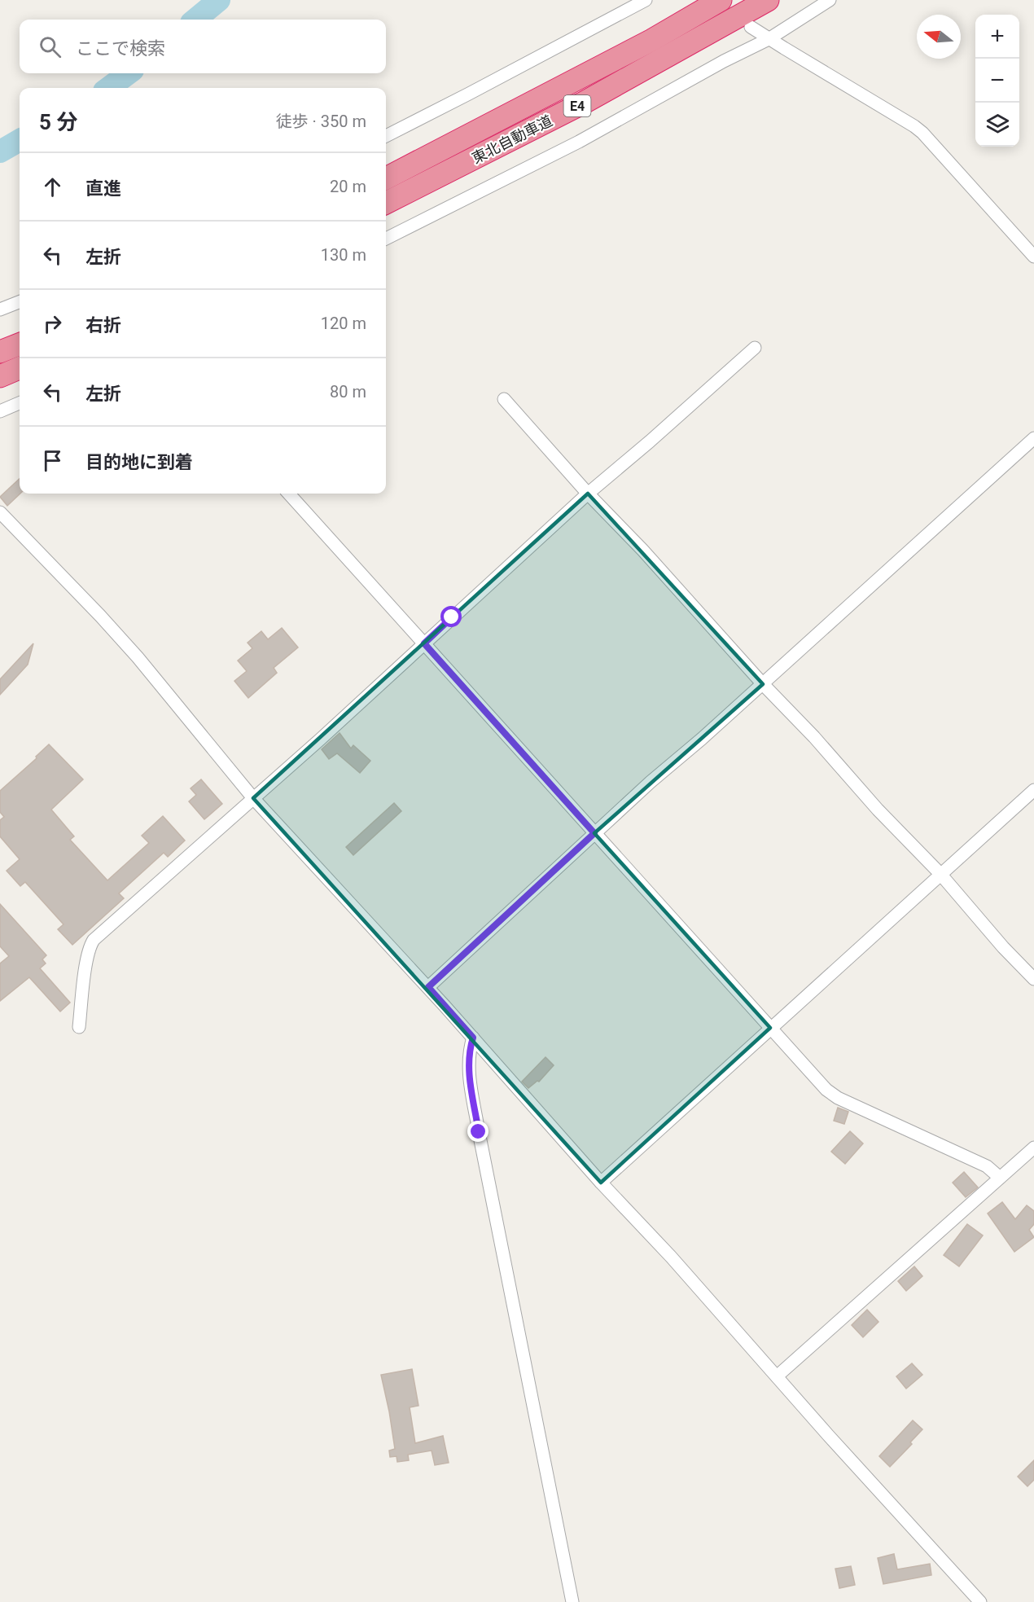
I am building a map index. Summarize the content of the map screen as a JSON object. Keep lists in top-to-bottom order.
{
  "streets": {
    "highway": ["E4", "東北自動車道"]
  },
  "north": "left",
  "page": {
    "map_buttons": ["+", "−"],
    "search": "ここで検索",
    "heading": ["5 分", "徒歩 · 350 m"],
    "list": [
      ["直進", "20 m"],
      ["左折", "130 m"],
      ["右折", "120 m"],
      ["左折", "80 m"],
      "目的地に到着"
    ]
  }
}
